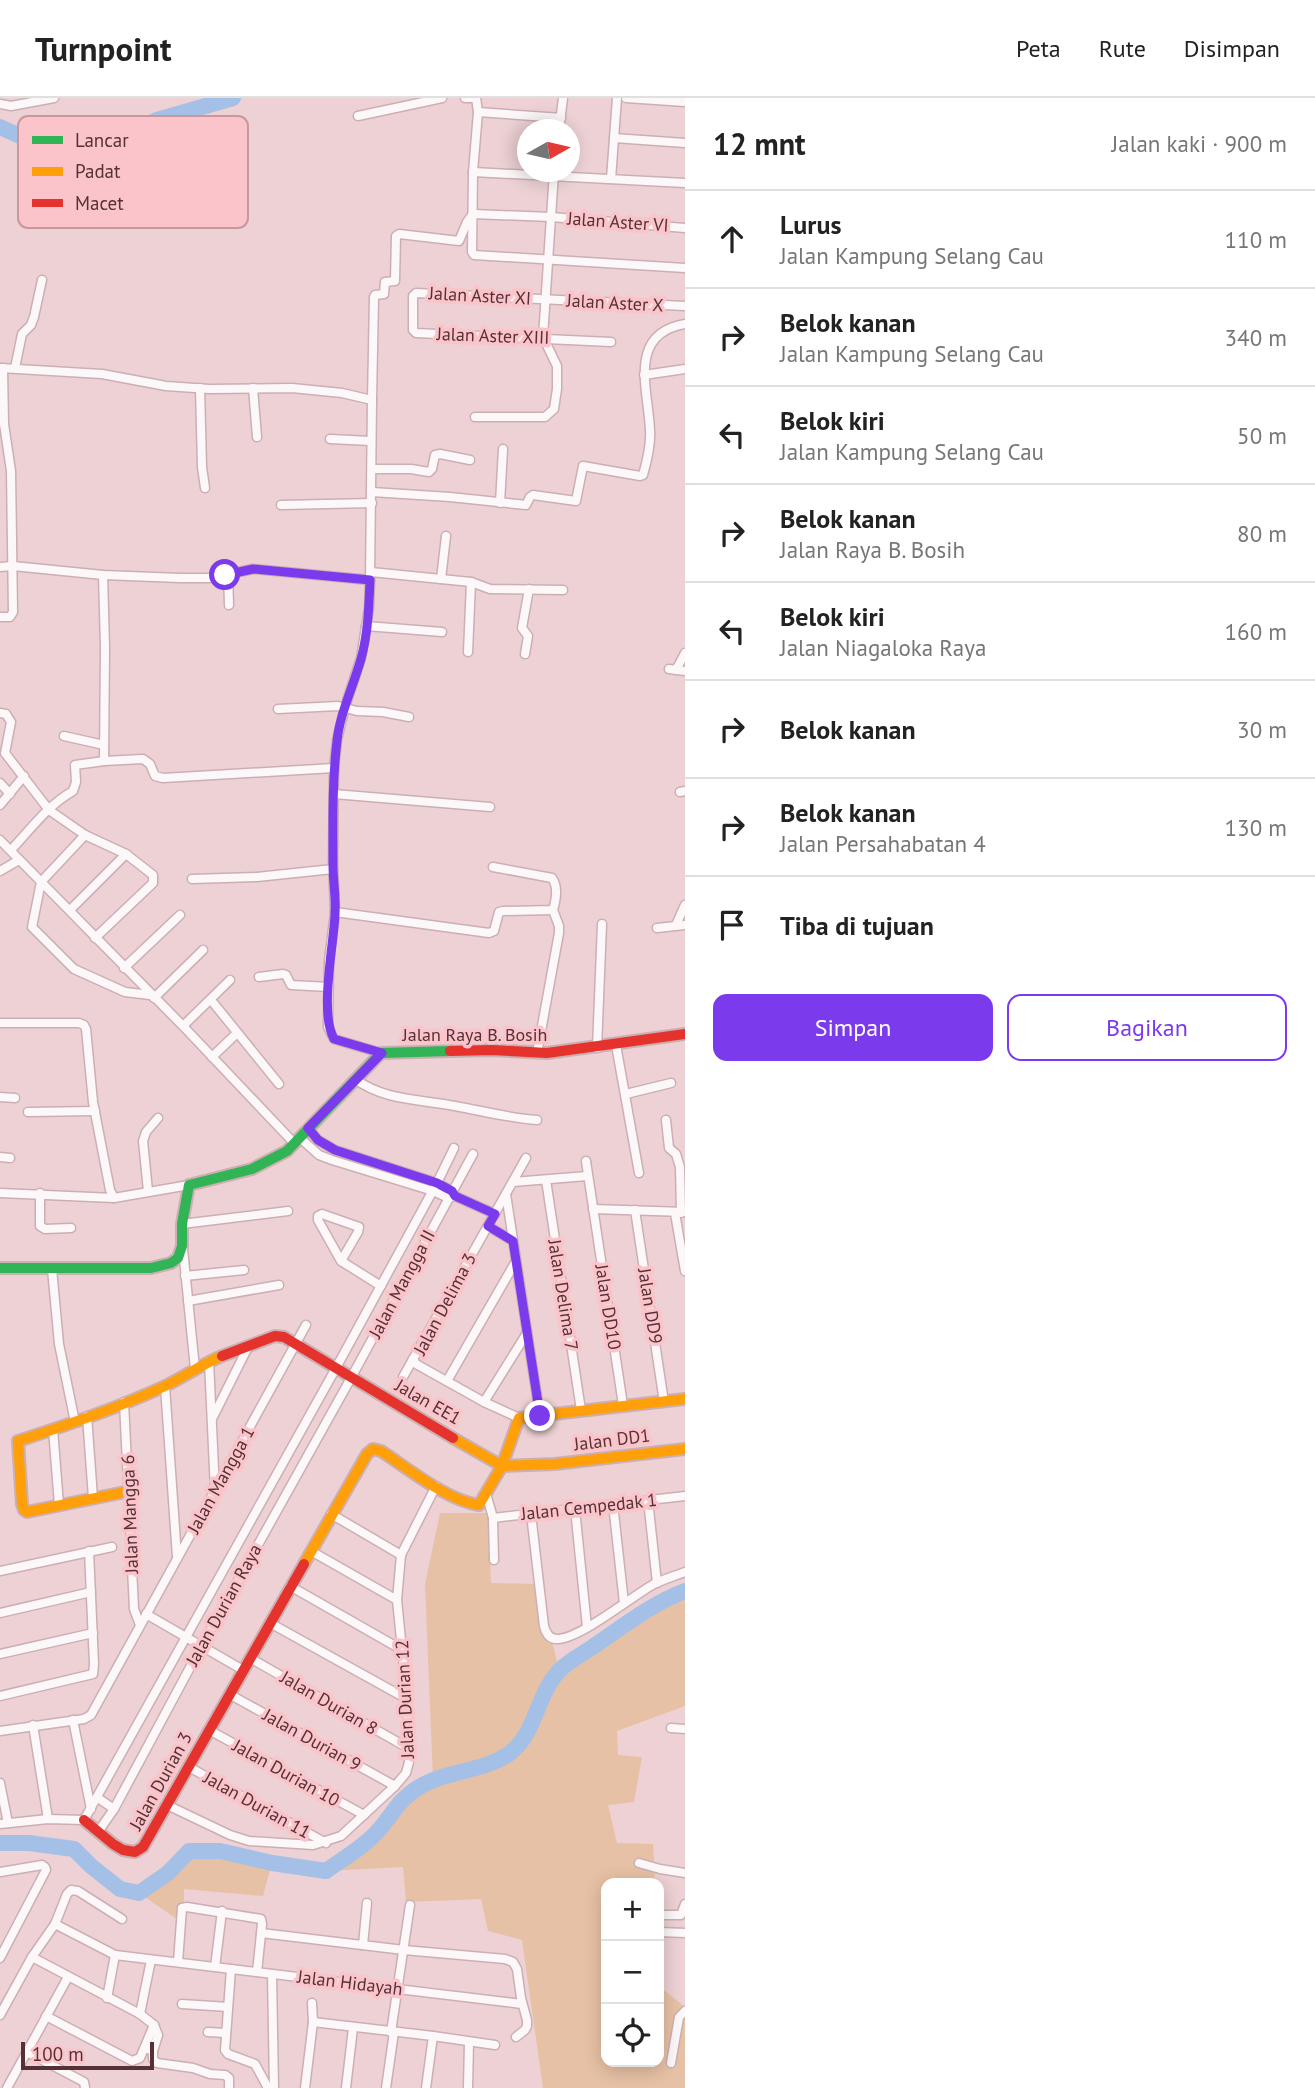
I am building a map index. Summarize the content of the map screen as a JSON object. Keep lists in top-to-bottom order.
{
  "streets": {
    "street": [
      "Jalan Aster VI",
      "Jalan Aster XI",
      "Jalan Aster X",
      "Jalan Aster XIII",
      "Jalan Raya B. Bosih",
      "Jalan Mangga II",
      "Jalan Delima 7",
      "Jalan Delima 3",
      "Jalan DD9",
      "Jalan DD10",
      "Jalan EE1",
      "Jalan DD1",
      "Jalan Mangga 1",
      "Jalan Cempedak 1",
      "Jalan Mangga 6",
      "Jalan Durian Raya",
      "Jalan Durian 12",
      "Jalan Durian 8",
      "Jalan Durian 9",
      "Jalan Durian 10",
      "Jalan Durian 3",
      "Jalan Durian 11",
      "Jalan Hidayah"
    ]
  },
  "crossings": [
    ["Jalan Aster XI", "Jalan Aster X"],
    ["Jalan Aster XI", "Jalan Aster XIII"],
    ["Jalan Mangga II", "Jalan EE1"],
    ["Jalan Mangga II", "Jalan Durian Raya"],
    ["Jalan EE1", "Jalan DD1"],
    ["Jalan EE1", "Jalan Mangga 1"],
    ["Jalan EE1", "Jalan Durian Raya"],
    ["Jalan Mangga 1", "Jalan Mangga 6"],
    ["Jalan Durian Raya", "Jalan Durian 3"],
    ["Jalan Durian 12", "Jalan Durian 8"],
    ["Jalan Durian 12", "Jalan Durian 9"],
    ["Jalan Durian 12", "Jalan Durian 10"],
    ["Jalan Durian 12", "Jalan Durian 3"],
    ["Jalan Durian 12", "Jalan Durian 11"],
    ["Jalan Durian 8", "Jalan Durian 3"],
    ["Jalan Durian 9", "Jalan Durian 3"],
    ["Jalan Durian 10", "Jalan Durian 3"],
    ["Jalan Durian 3", "Jalan Durian 11"]
  ],
  "legend": ["Lancar", "Padat", "Macet"],
  "scale_bar": "100 m",
  "north": "right",
  "page": {
    "header": "Turnpoint",
    "nav": ["Peta", "Rute", "Disimpan"],
    "heading": ["12 mnt", "Jalan kaki · 900 m"],
    "list": [
      ["Lurus", "Jalan Kampung Selang Cau", "110 m"],
      ["Belok kanan", "Jalan Kampung Selang Cau", "340 m"],
      ["Belok kiri", "Jalan Kampung Selang Cau", "50 m"],
      ["Belok kanan", "Jalan Raya B. Bosih", "80 m"],
      ["Belok kiri", "Jalan Niagaloka Raya", "160 m"],
      ["Belok kanan", "30 m"],
      ["Belok kanan", "Jalan Persahabatan 4", "130 m"],
      "Tiba di tujuan"
    ],
    "buttons": ["Simpan", "Bagikan"],
    "map_buttons": ["+", "−"],
    "scale": "100 m"
  }
}
